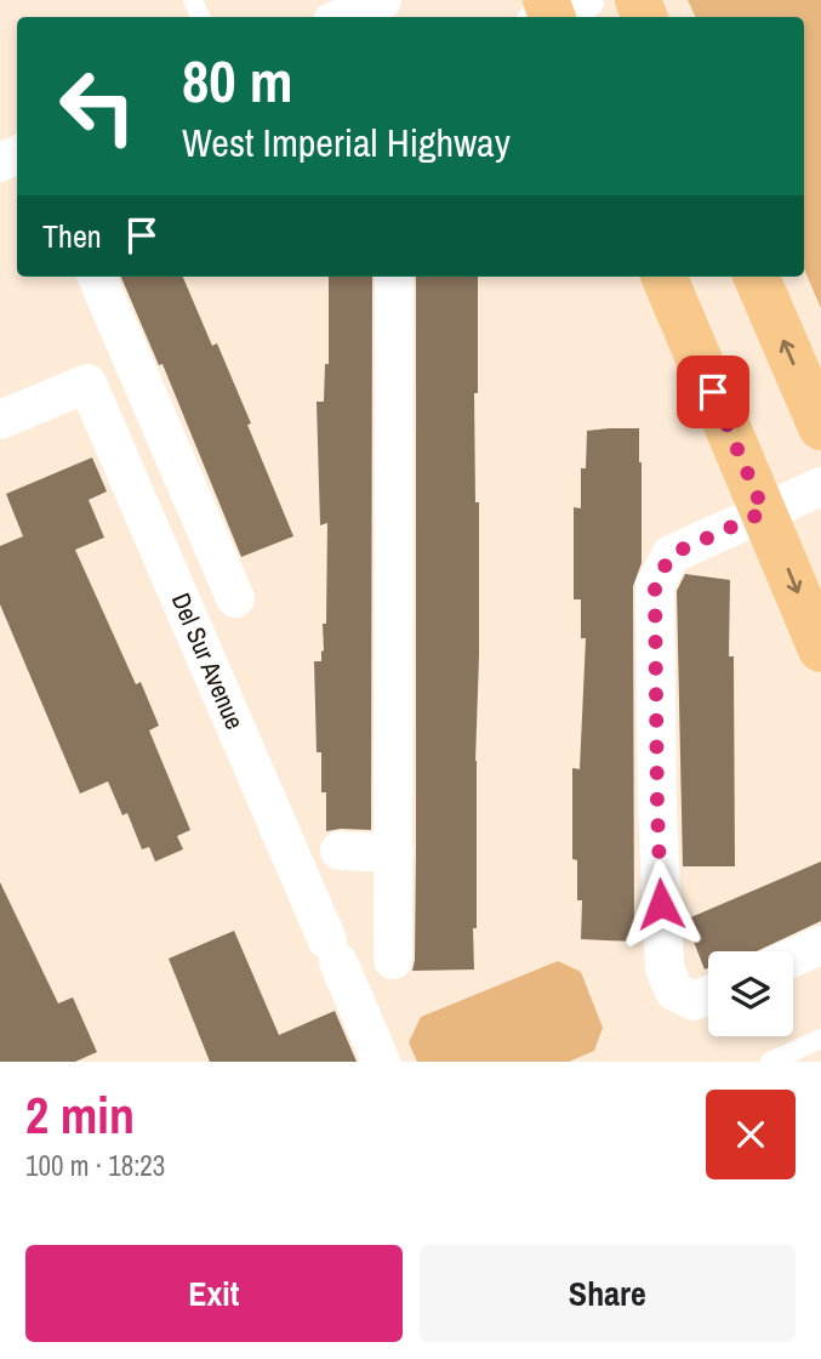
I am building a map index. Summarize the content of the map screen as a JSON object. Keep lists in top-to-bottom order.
{
  "streets": {
    "street": ["Del Sur Avenue"]
  },
  "page": {
    "turn": ["80 m", "West Imperial Highway"],
    "then": "Then",
    "heading": ["2 min", "100 m · 18:23"],
    "buttons": ["Exit", "Share"]
  }
}
